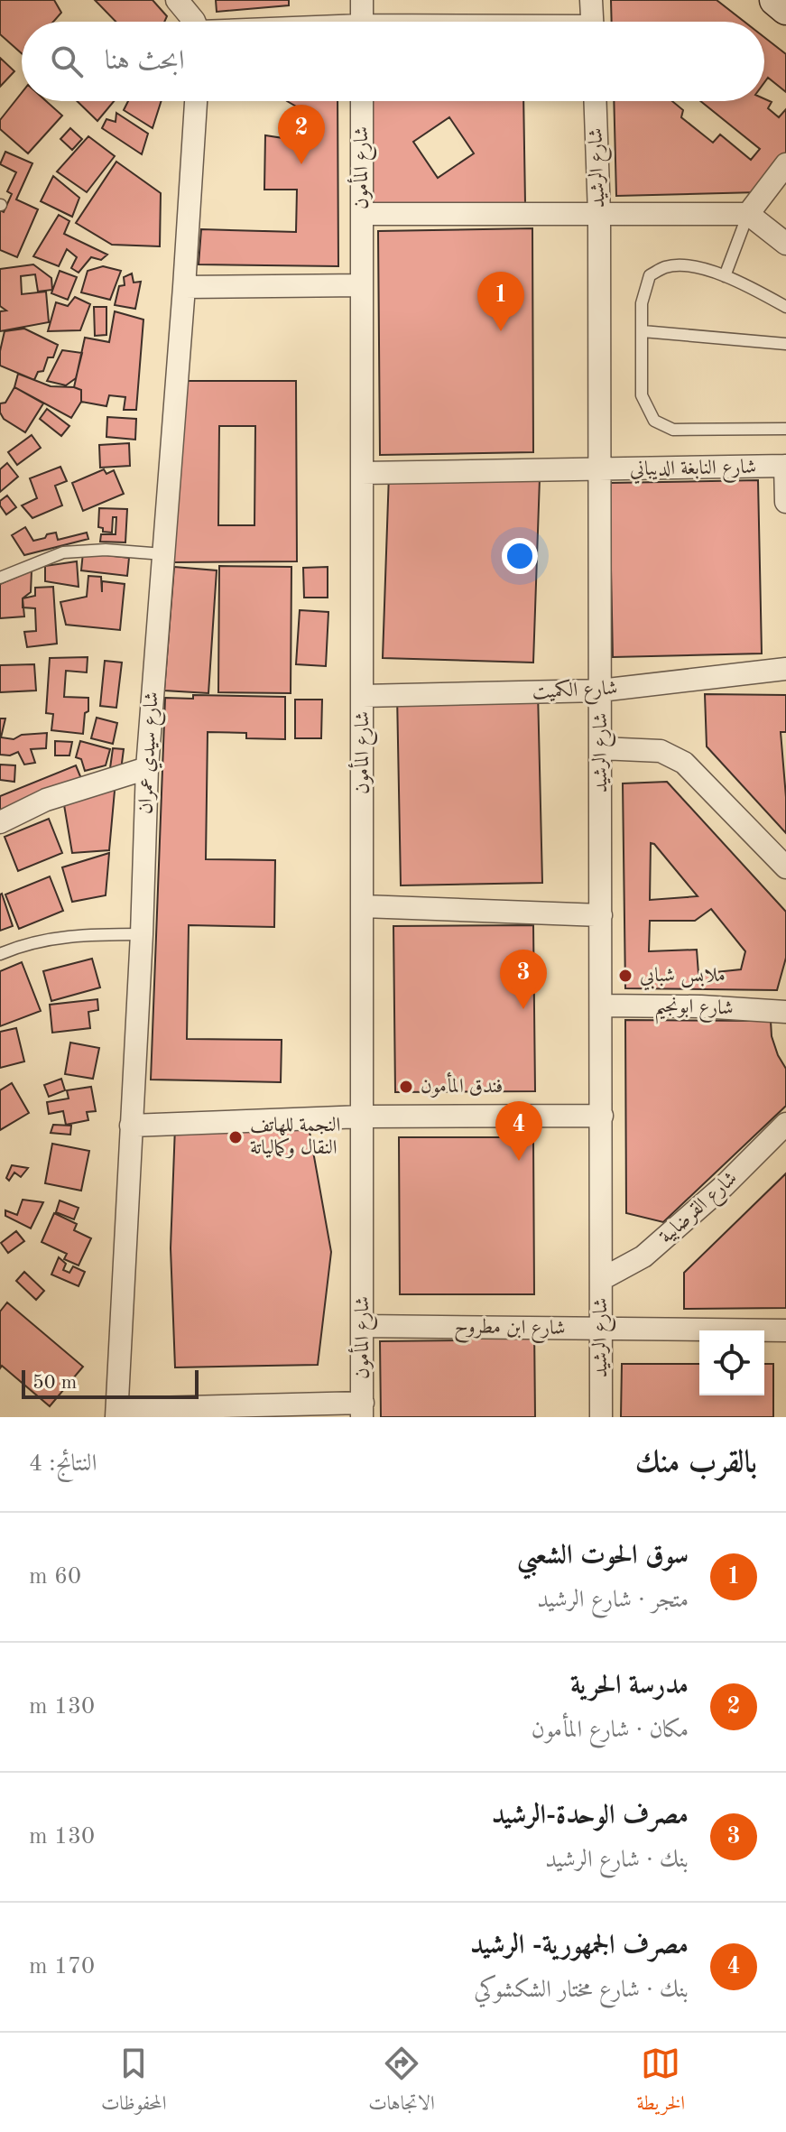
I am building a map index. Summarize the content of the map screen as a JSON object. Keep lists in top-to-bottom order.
{
  "streets": {
    "street": [
      "شارع المأمون",
      "شارع الرشيد",
      "شارع النابغة الديباني",
      "شارع الكميت",
      "شارع سيدي عمران",
      "شارع ابونجيم",
      "شارع القرضابية",
      "شارع ابن مطروح"
    ]
  },
  "crossings": [
    ["شارع المأمون", "شارع النابغة الديباني"],
    ["شارع المأمون", "شارع الكميت"],
    ["شارع المأمون", "شارع ابن مطروح"],
    ["شارع الرشيد", "شارع النابغة الديباني"],
    ["شارع الرشيد", "شارع الكميت"],
    ["شارع الرشيد", "شارع ابونجيم"],
    ["شارع الرشيد", "شارع القرضابية"],
    ["شارع الرشيد", "شارع ابن مطروح"]
  ],
  "places": ["ملابس شبابي", "فندق المأمون", "النجمة للهاتف النقال وكمالياتة"],
  "scale_bar": "50 m",
  "page": {
    "search": "ابحث هنا",
    "pins": [
      "2",
      "1",
      "3",
      "4"
    ],
    "scale": "50 m",
    "heading": ["بالقرب منك", "النتائج: 4"],
    "list": [
      {
        "mark": "1",
        "name": "سوق الحوت الشعبي",
        "note": "متجر · شارع الرشيد",
        "value": "60 m"
      },
      {
        "mark": "2",
        "name": "مدرسة الحرية",
        "note": "مكان · شارع المأمون",
        "value": "130 m"
      },
      {
        "mark": "3",
        "name": "مصرف الوحدة-الرشيد",
        "note": "بنك · شارع الرشيد",
        "value": "130 m"
      },
      {
        "mark": "4",
        "name": "مصرف الجمهورية- الرشيد",
        "note": "بنك · شارع مختار الشكشوكي",
        "value": "170 m"
      }
    ],
    "nav": ["الخريطة", "الاتجاهات", "المحفوظات"]
  }
}
